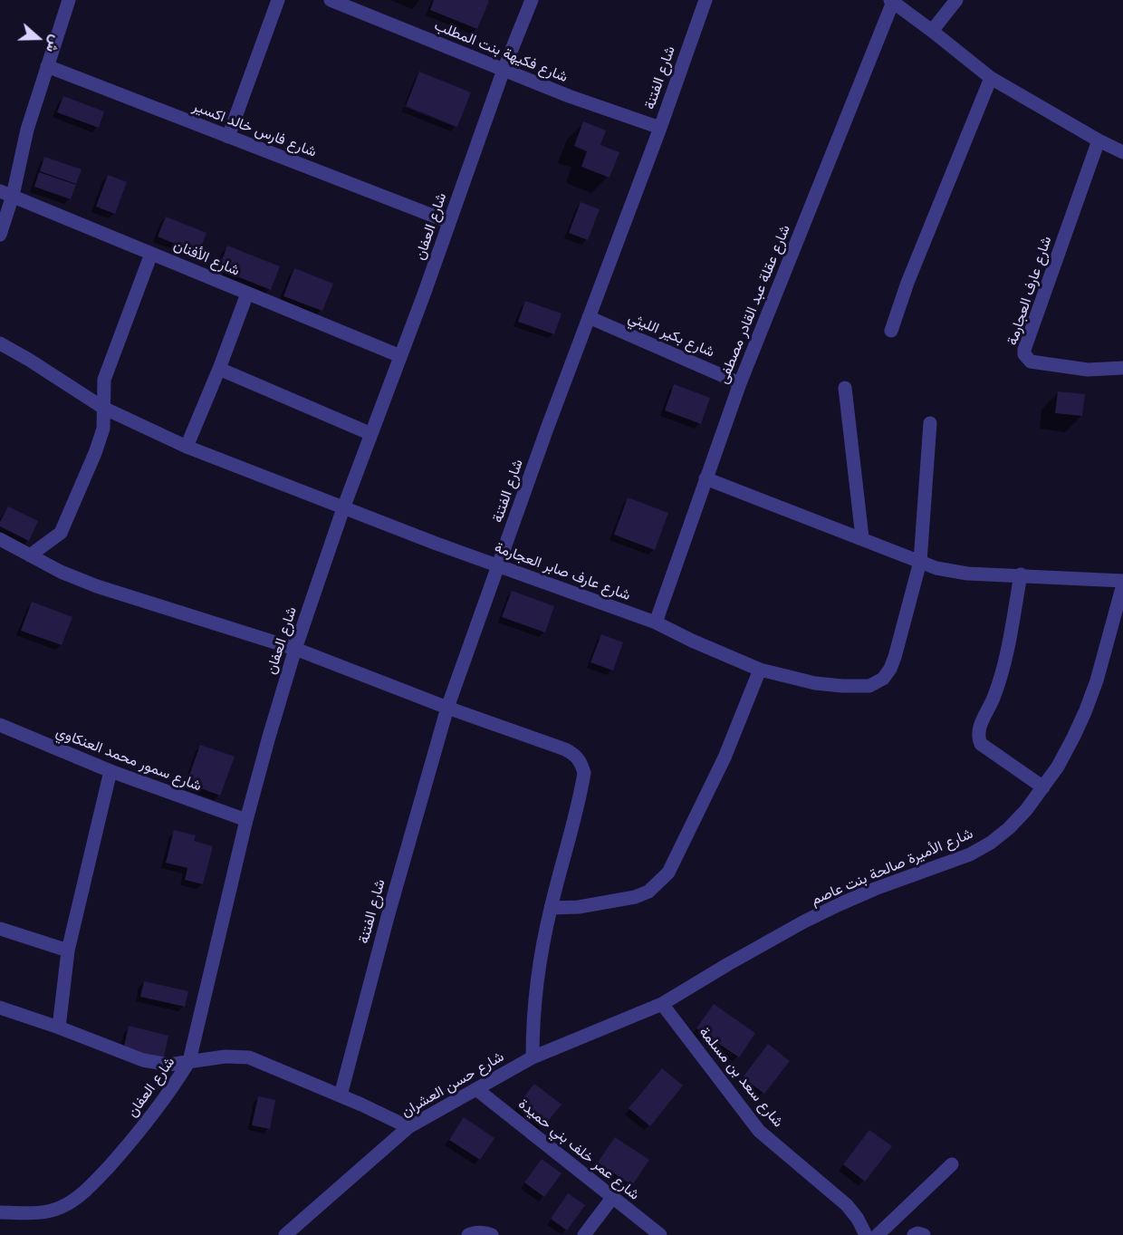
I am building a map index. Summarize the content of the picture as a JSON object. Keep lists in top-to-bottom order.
{
  "streets": {
    "street": [
      "شارع فكيهة بنت المطلب",
      "شارع الفتنة",
      "شارع فارس خالد اكسير",
      "شارع العفان",
      "شارع الأفنان",
      "شارع عارف العجارمة",
      "شارع عقلة عبد القادر مصطفى",
      "شارع بكير الليثي",
      "شارع عارف صابر العجارمة",
      "شارع سمور محمد العنكاوي",
      "شارع الأميرة صالحة بنت عاصم",
      "شارع سعد بن مسلمة",
      "شارع حسن العشران",
      "شارع عمر خلف بني حميدة"
    ]
  },
  "crossings": [
    ["شارع فكيهة بنت المطلب", "شارع الفتنة"],
    ["شارع فكيهة بنت المطلب", "شارع العفان"],
    ["شارع الفتنة", "شارع بكير الليثي"],
    ["شارع الفتنة", "شارع عارف صابر العجارمة"],
    ["شارع فارس خالد اكسير", "شارع العفان"],
    ["شارع العفان", "شارع الأفنان"],
    ["شارع العفان", "شارع عارف صابر العجارمة"],
    ["شارع العفان", "شارع سمور محمد العنكاوي"],
    ["شارع عقلة عبد القادر مصطفى", "شارع بكير الليثي"],
    ["شارع عقلة عبد القادر مصطفى", "شارع عارف صابر العجارمة"],
    ["شارع الأميرة صالحة بنت عاصم", "شارع سعد بن مسلمة"],
    ["شارع الأميرة صالحة بنت عاصم", "شارع حسن العشران"],
    ["شارع سعد بن مسلمة", "شارع حسن العشران"],
    ["شارع حسن العشران", "شارع عمر خلف بني حميدة"]
  ],
  "north": "right"
}
